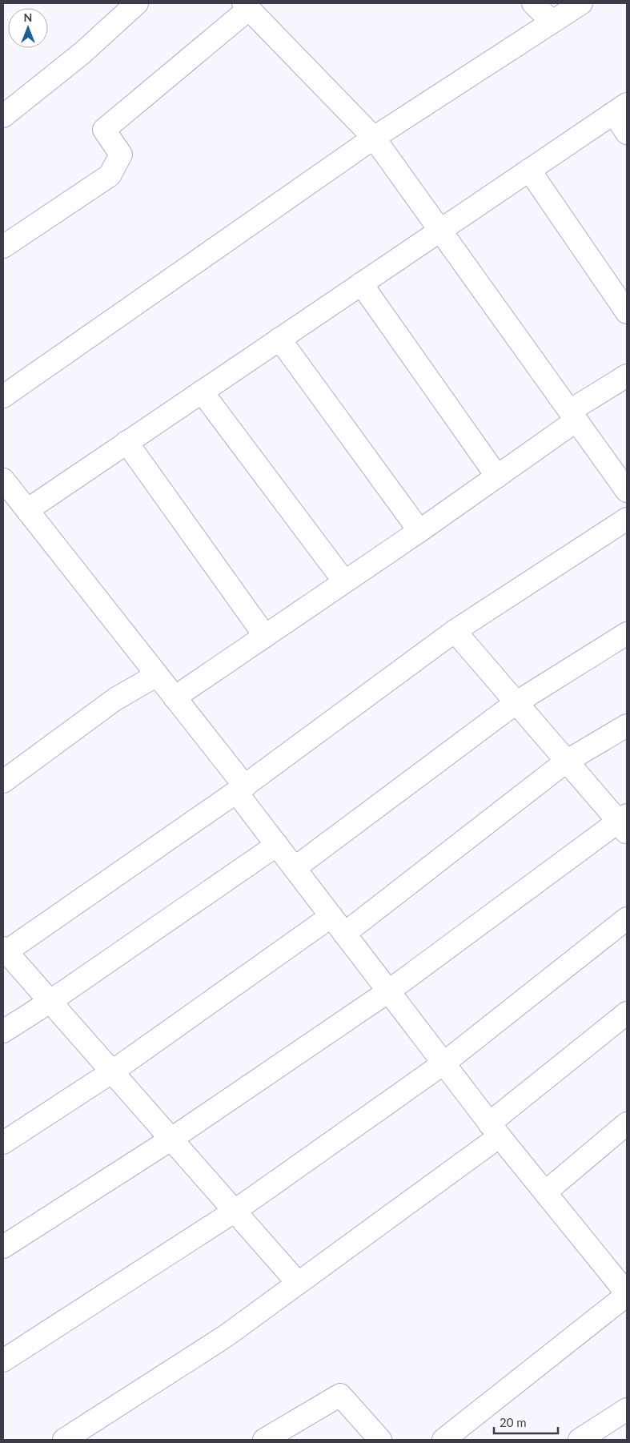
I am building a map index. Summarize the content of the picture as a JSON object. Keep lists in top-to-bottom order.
{
  "scale_bar": "20 m",
  "north": "top"
}
